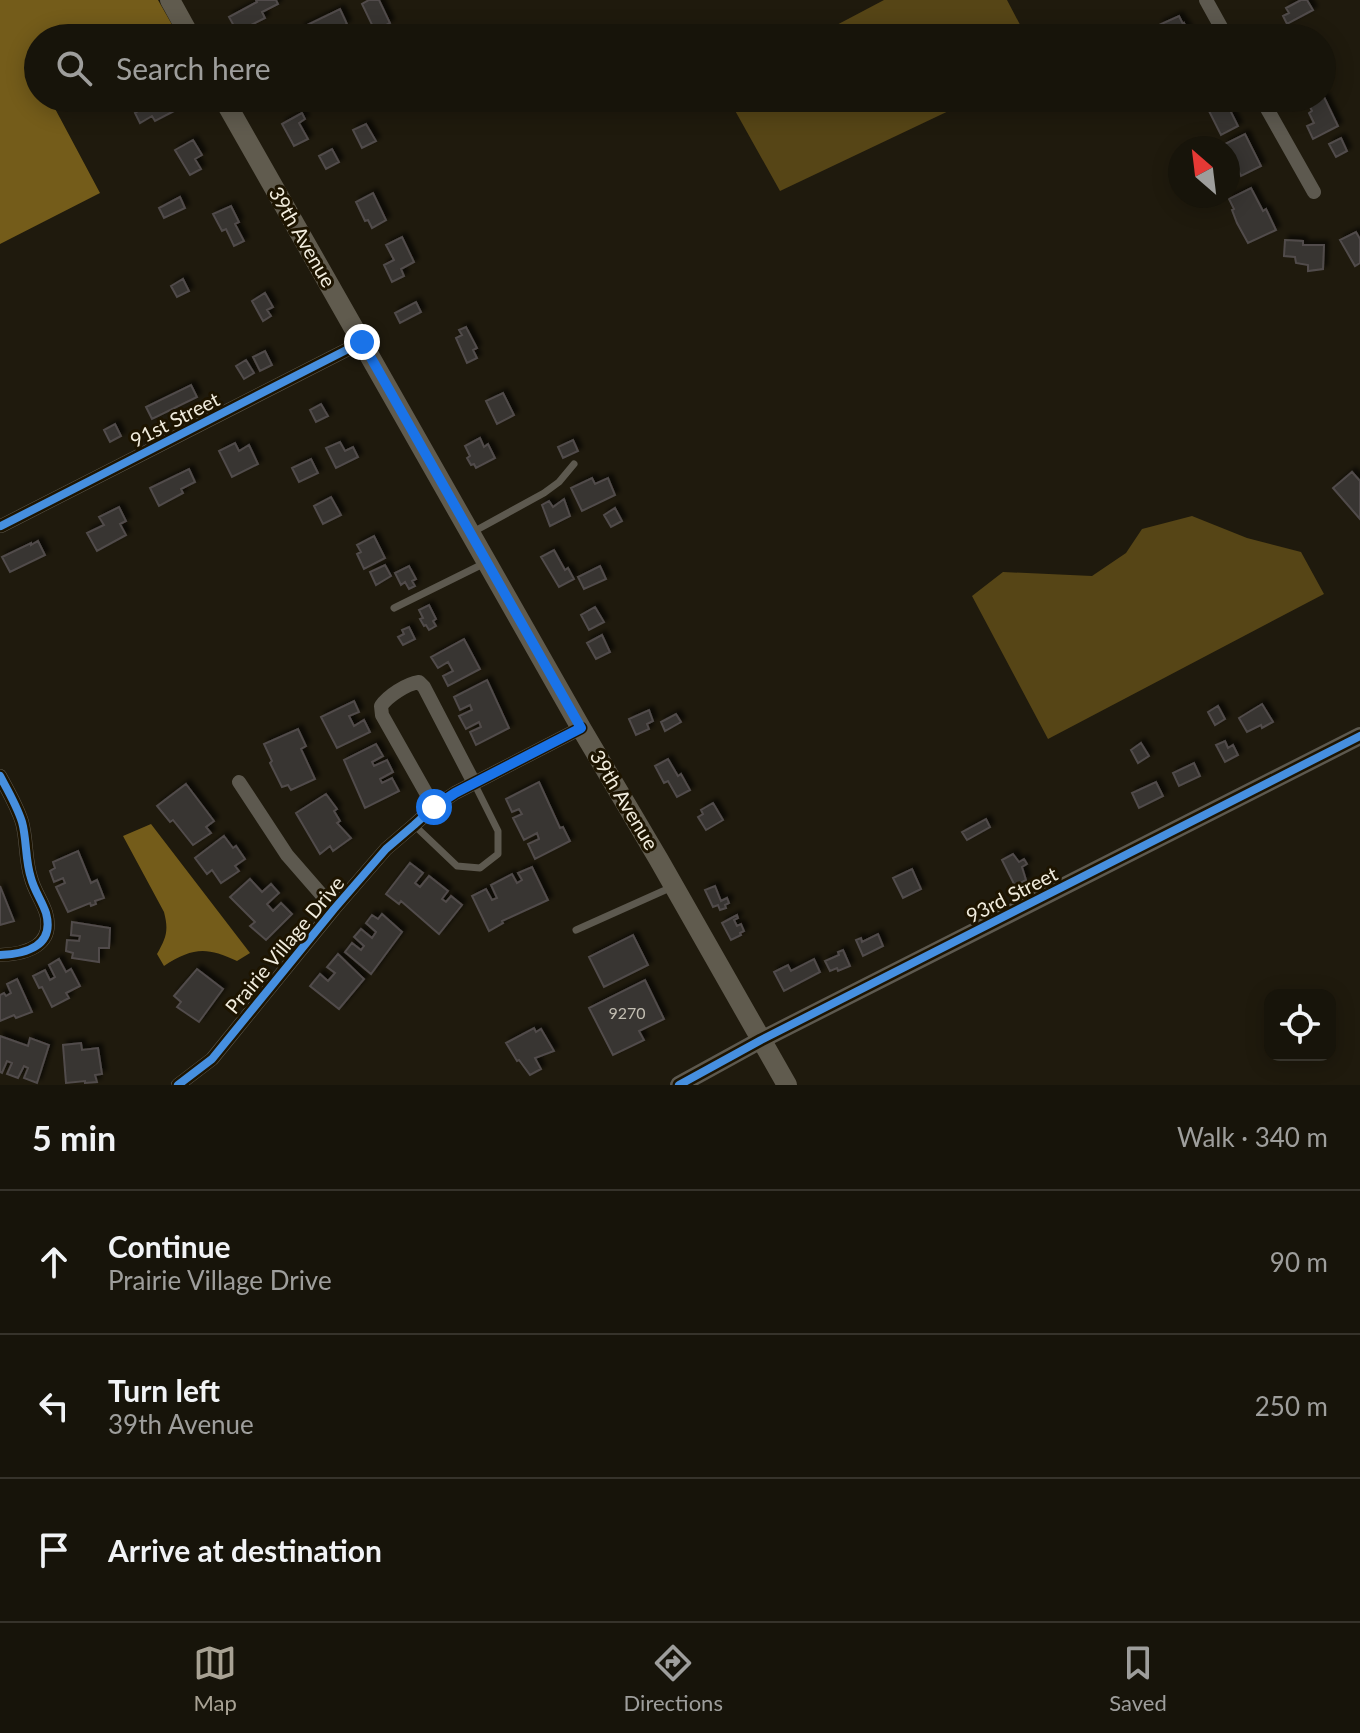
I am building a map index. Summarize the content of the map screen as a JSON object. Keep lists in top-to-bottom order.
{
  "streets": {
    "main road": ["39th Avenue"],
    "street": ["91st Street", "93rd Street", "Prairie Village Drive"]
  },
  "crossings": [
    ["39th Avenue", "91st Street"],
    ["39th Avenue", "93rd Street"],
    ["39th Avenue", "Prairie Village Drive"]
  ],
  "house_numbers": ["9270"],
  "north": "top left",
  "page": {
    "search": "Search here",
    "heading": ["5 min", "Walk · 340 m"],
    "list": [
      ["Continue", "Prairie Village Drive", "90 m"],
      ["Turn left", "39th Avenue", "250 m"],
      "Arrive at destination"
    ],
    "nav": ["Map", "Directions", "Saved"]
  }
}
